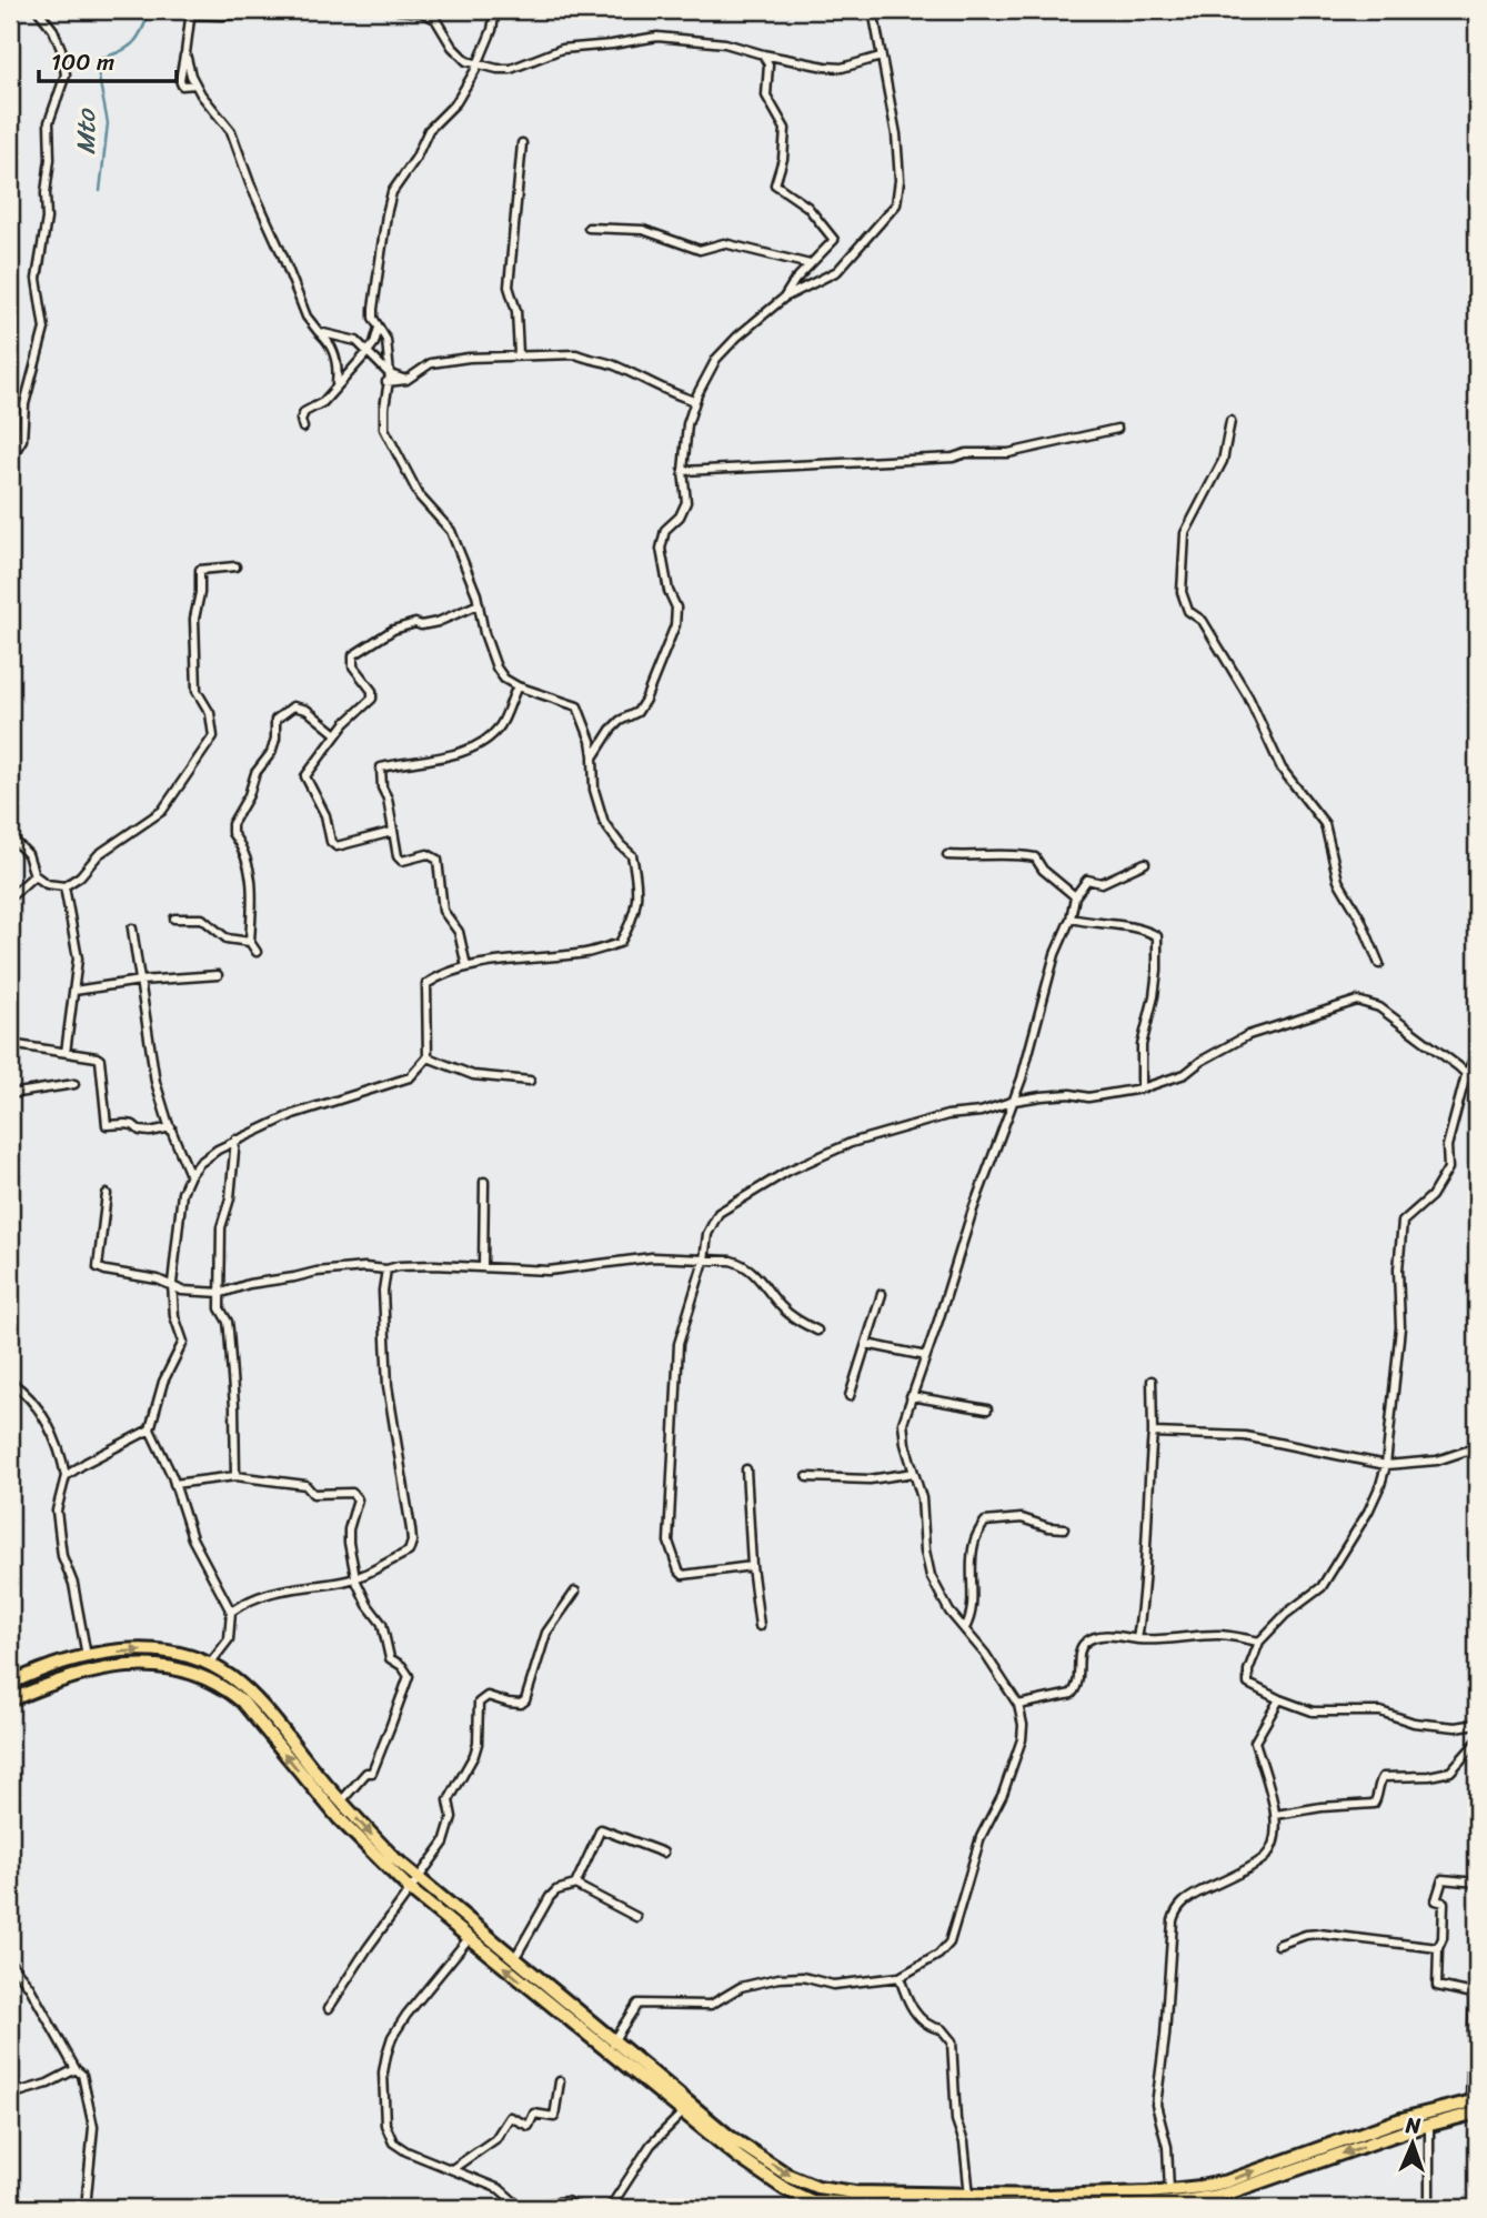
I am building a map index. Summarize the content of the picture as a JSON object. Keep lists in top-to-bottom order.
{
  "water": ["Mto"],
  "scale_bar": "100 m",
  "north": "top"
}
